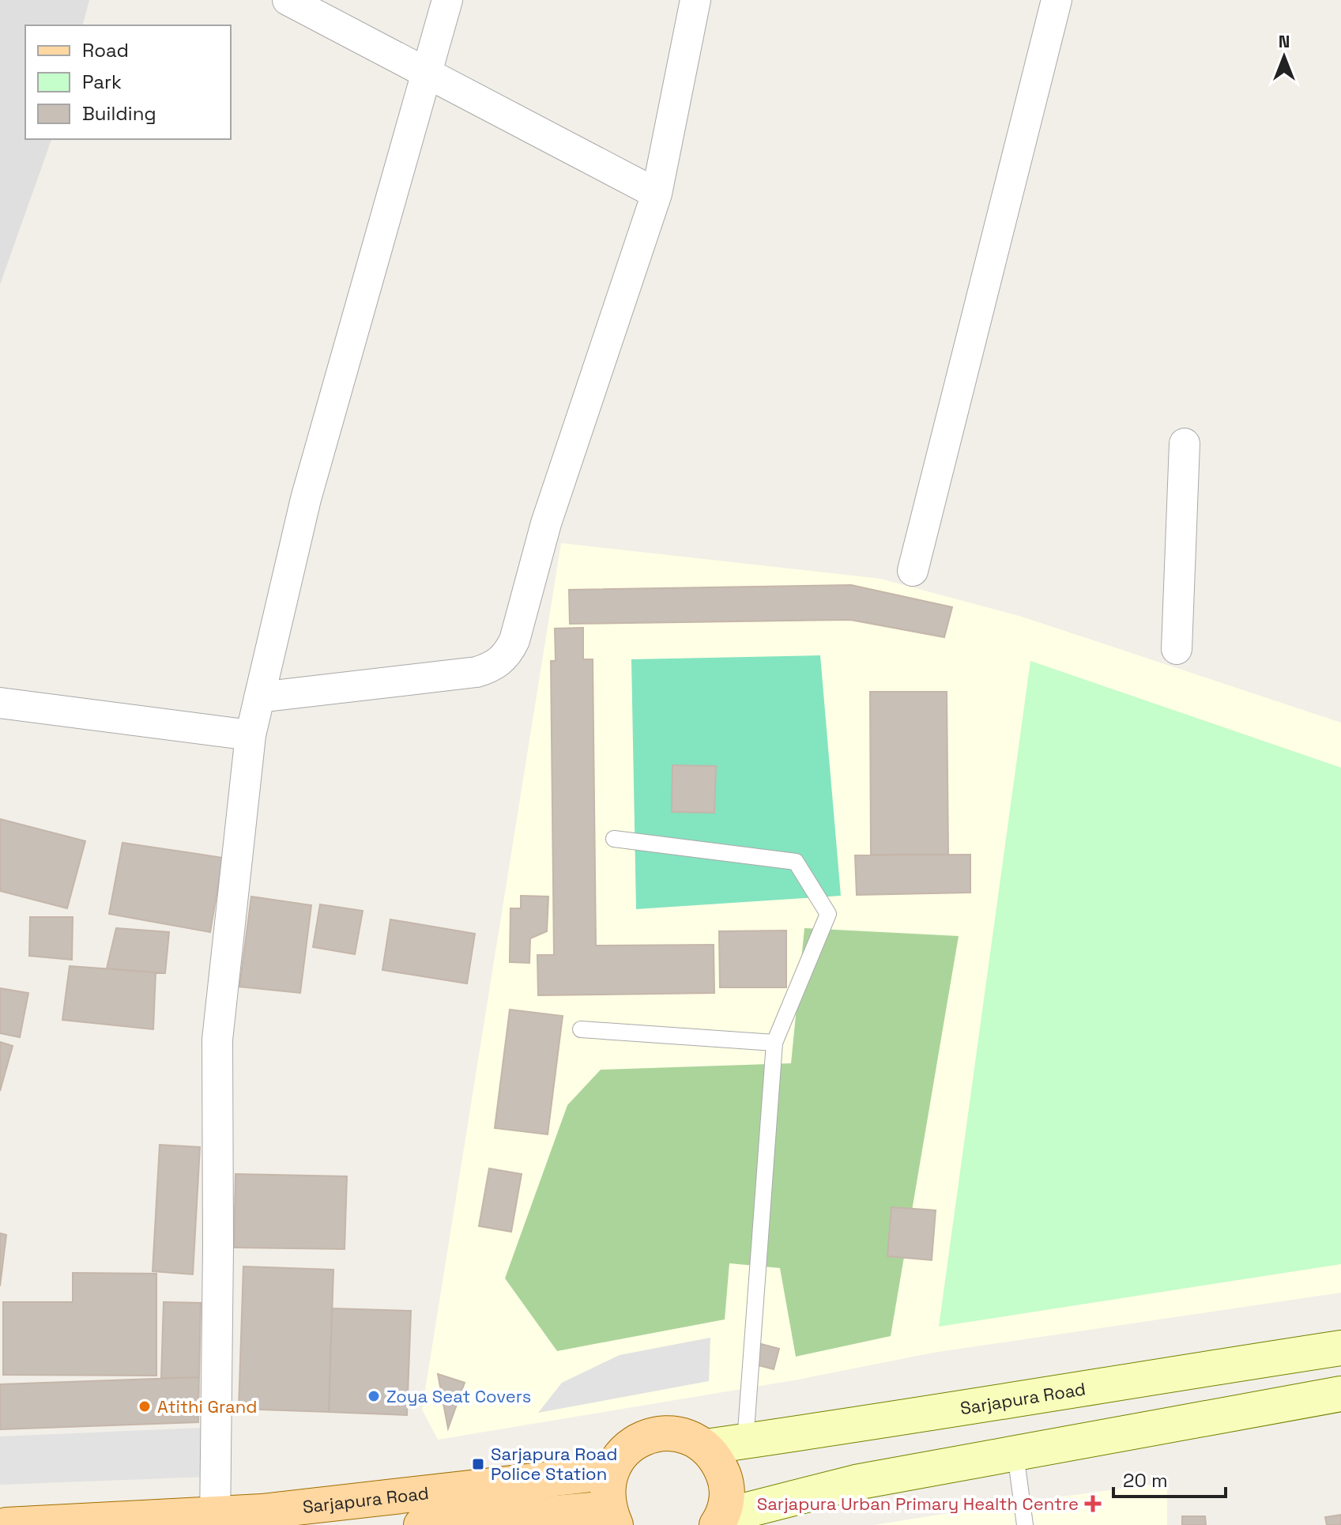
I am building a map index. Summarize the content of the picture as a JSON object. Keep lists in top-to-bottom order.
{
  "streets": {
    "main road": ["Sarjapura Road"]
  },
  "places": {
    "other": ["Zoya Seat Covers", "Atithi Grand"],
    "transit": ["Sarjapura Road Police Station"],
    "health": ["Sarjapura Urban Primary Health Centre"]
  },
  "legend": ["Road", "Park", "Building"],
  "scale_bar": "20 m",
  "north": "top"
}
